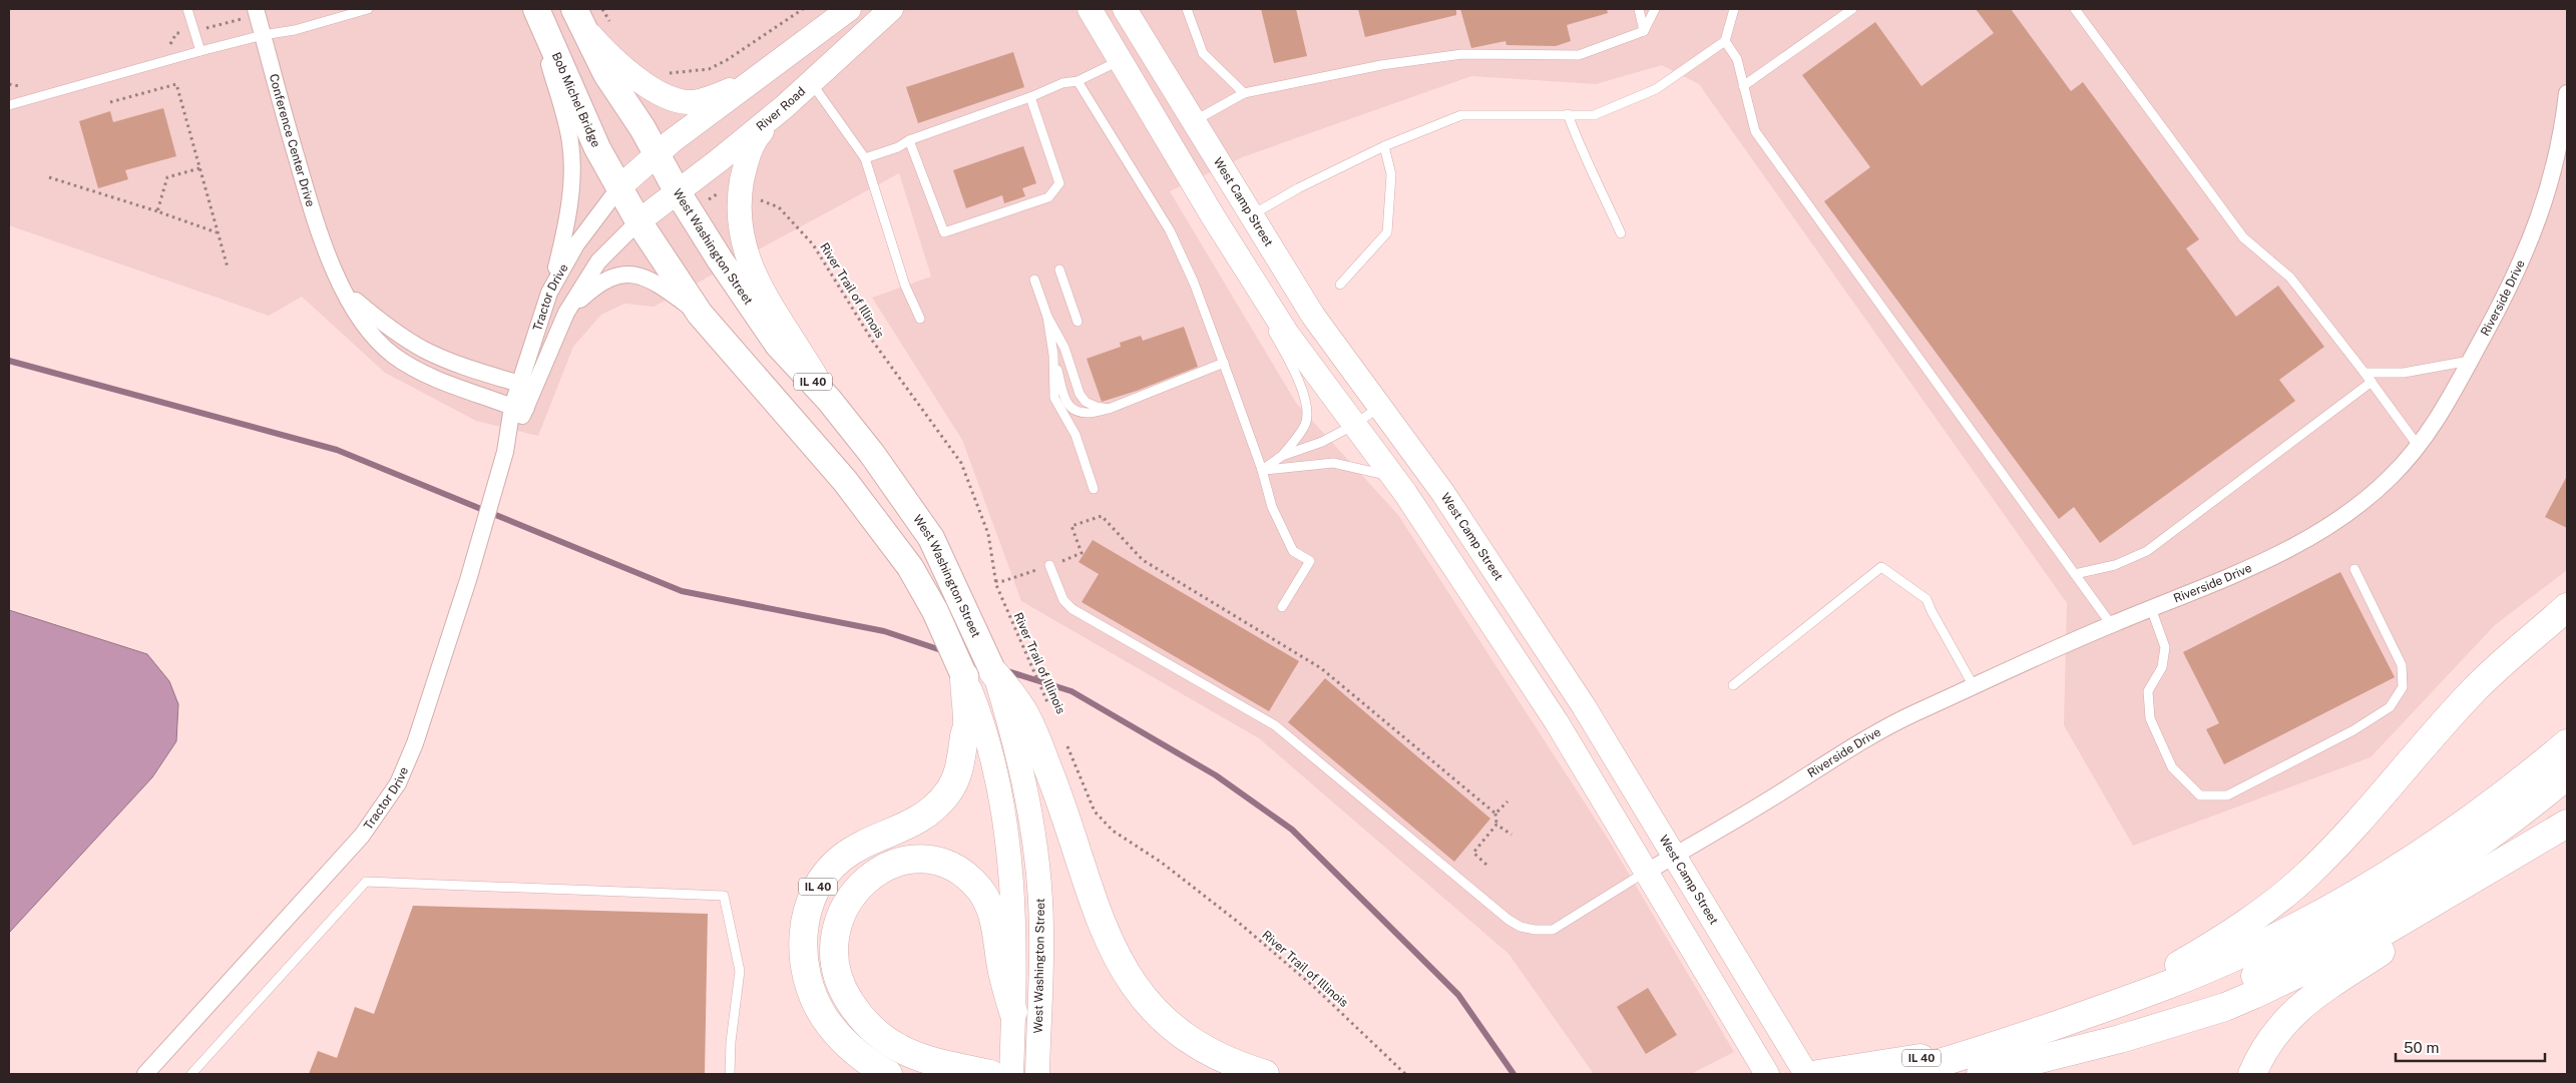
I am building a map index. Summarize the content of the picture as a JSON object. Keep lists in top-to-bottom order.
{
  "streets": {
    "highway": ["IL 40"],
    "main road": [
      "Bob Michel Bridge",
      "River Road",
      "West Camp Street",
      "West Washington Street",
      "Tractor Drive"
    ],
    "street": ["Conference Center Drive", "Riverside Drive"],
    "path": ["River Trail of Illinois"]
  },
  "crossings": [
    ["Bob Michel Bridge", "West Washington Street"],
    ["Bob Michel Bridge", "Tractor Drive"],
    ["River Road", "West Washington Street"],
    ["River Road", "Tractor Drive"],
    ["Conference Center Drive", "Tractor Drive"],
    ["West Camp Street", "Riverside Drive"],
    ["West Washington Street", "Tractor Drive"],
    ["West Washington Street", "IL 40"],
    ["Tractor Drive", "IL 40"]
  ],
  "scale_bar": "50 m"
}
